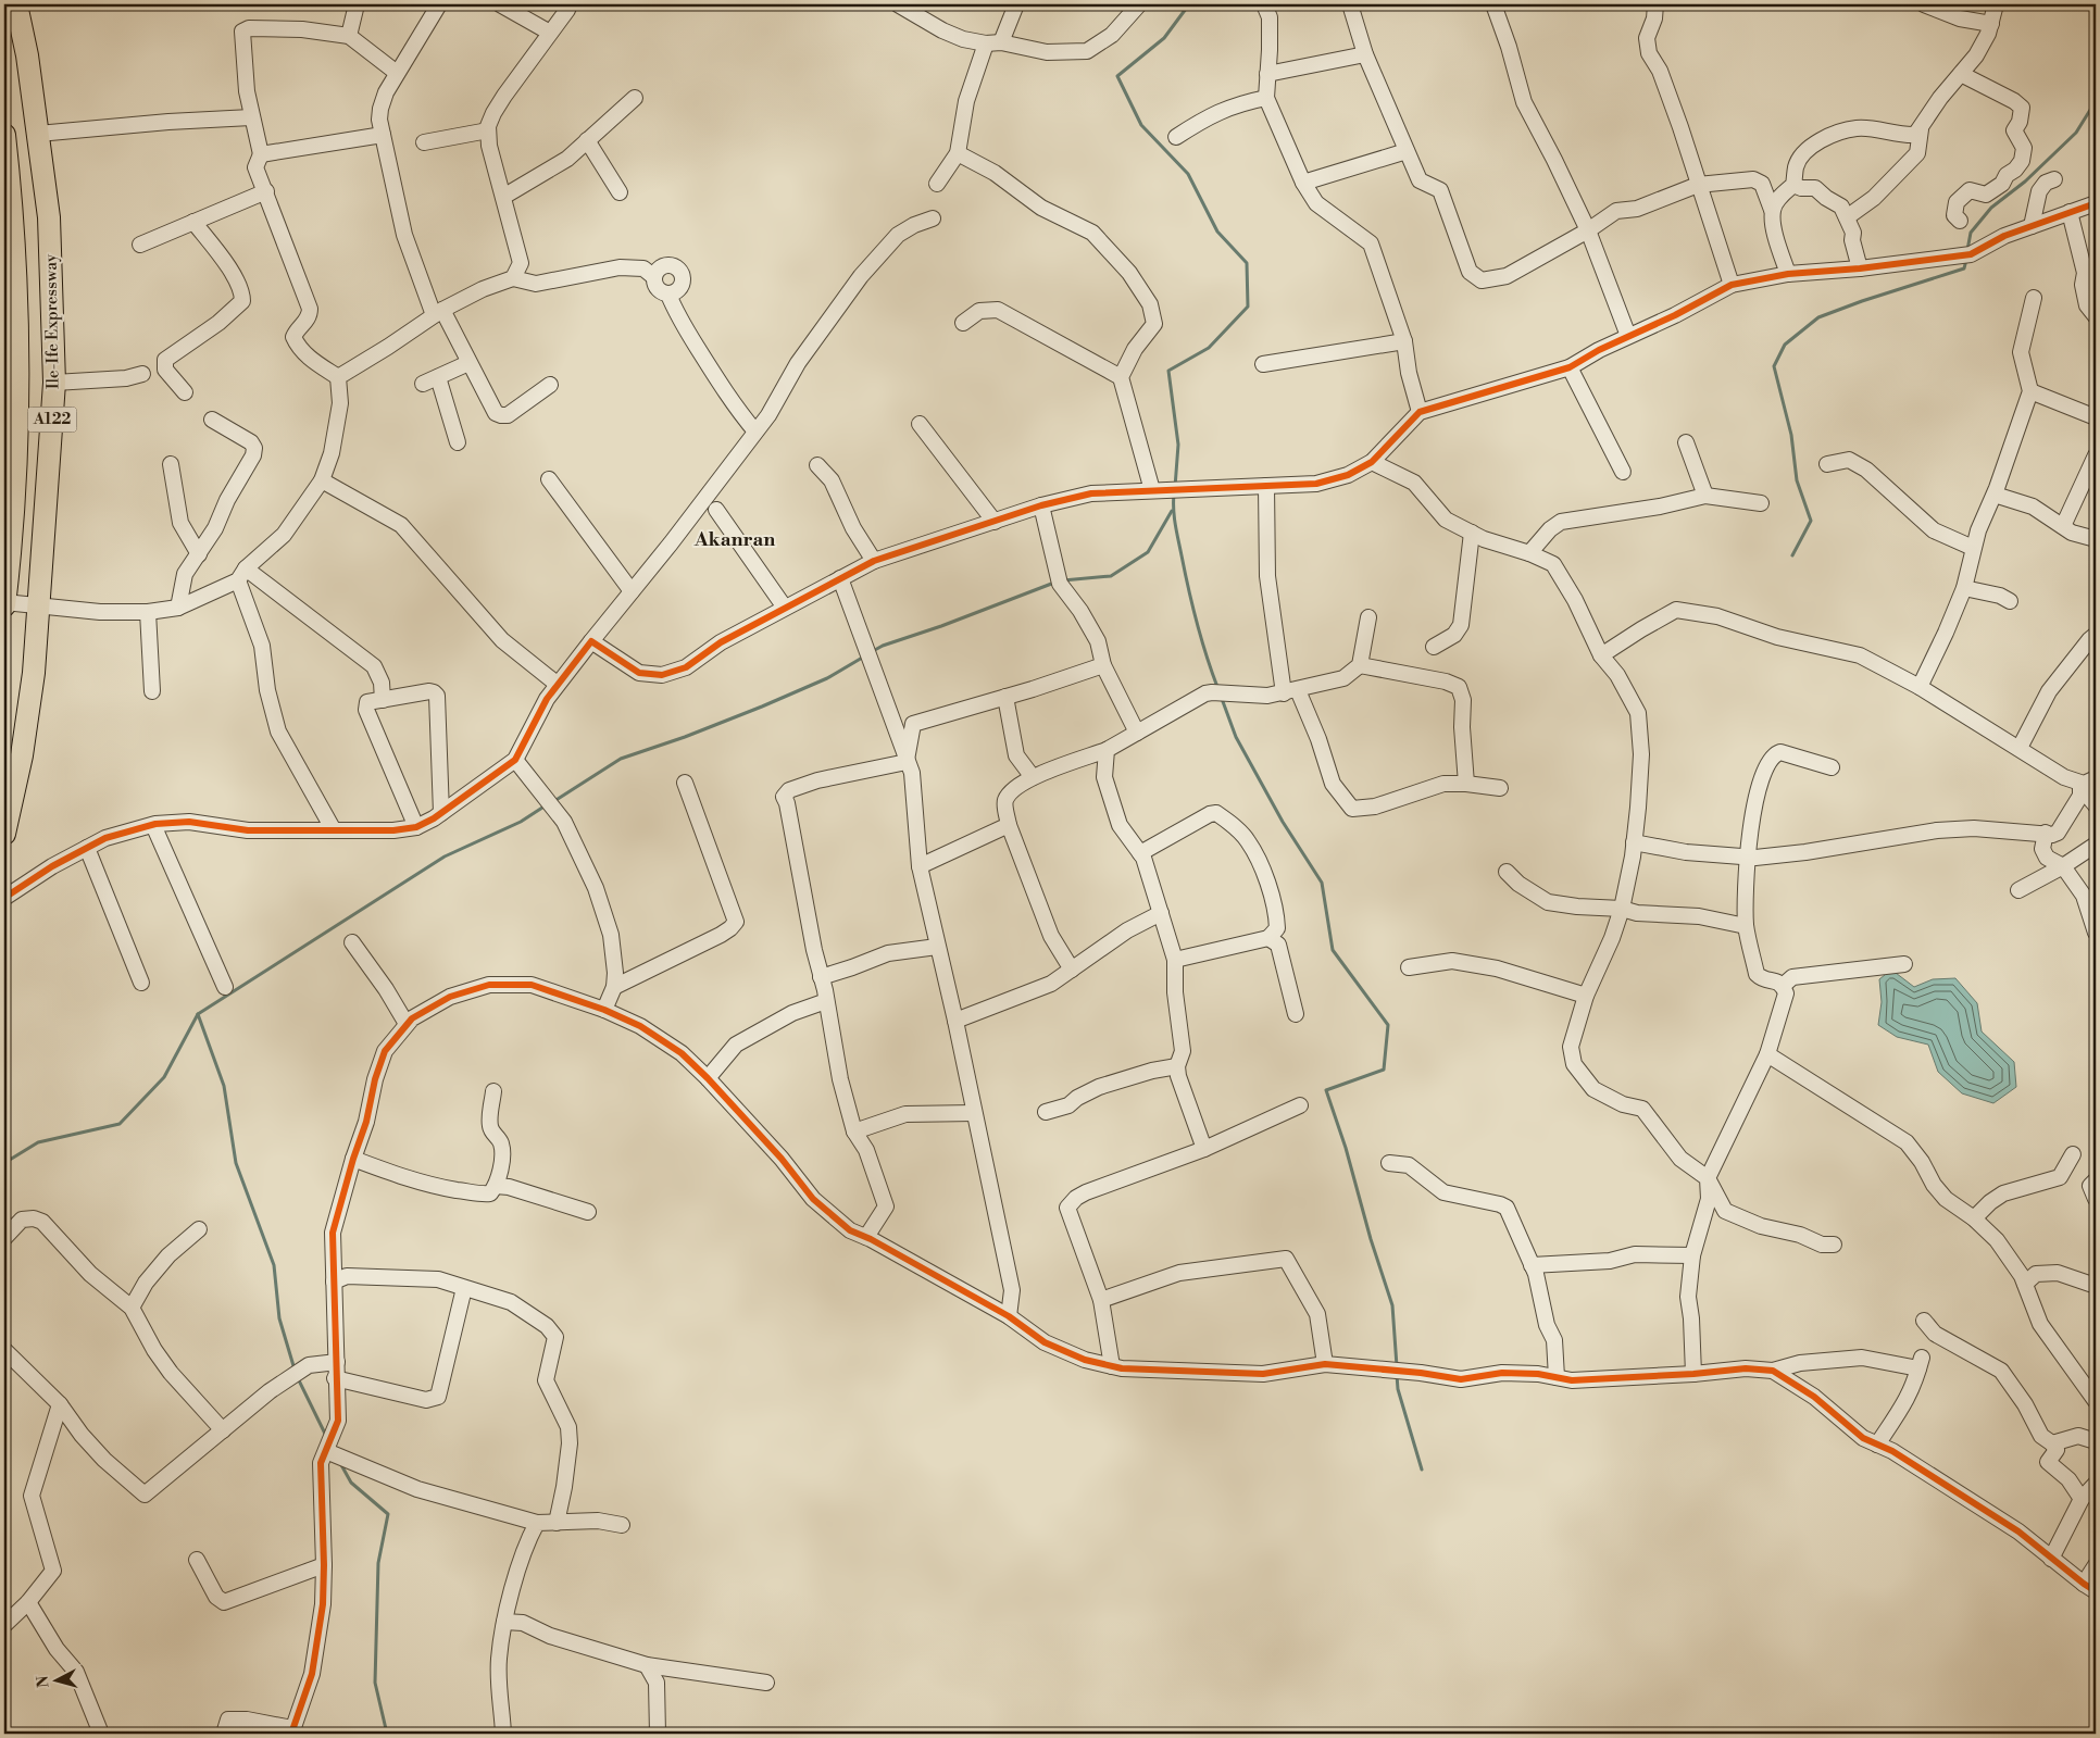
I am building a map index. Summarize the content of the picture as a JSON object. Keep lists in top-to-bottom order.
{
  "streets": {
    "highway": ["Ile-Ife Expressway", "A122"]
  },
  "districts": ["Akanran"],
  "north": "left"
}
